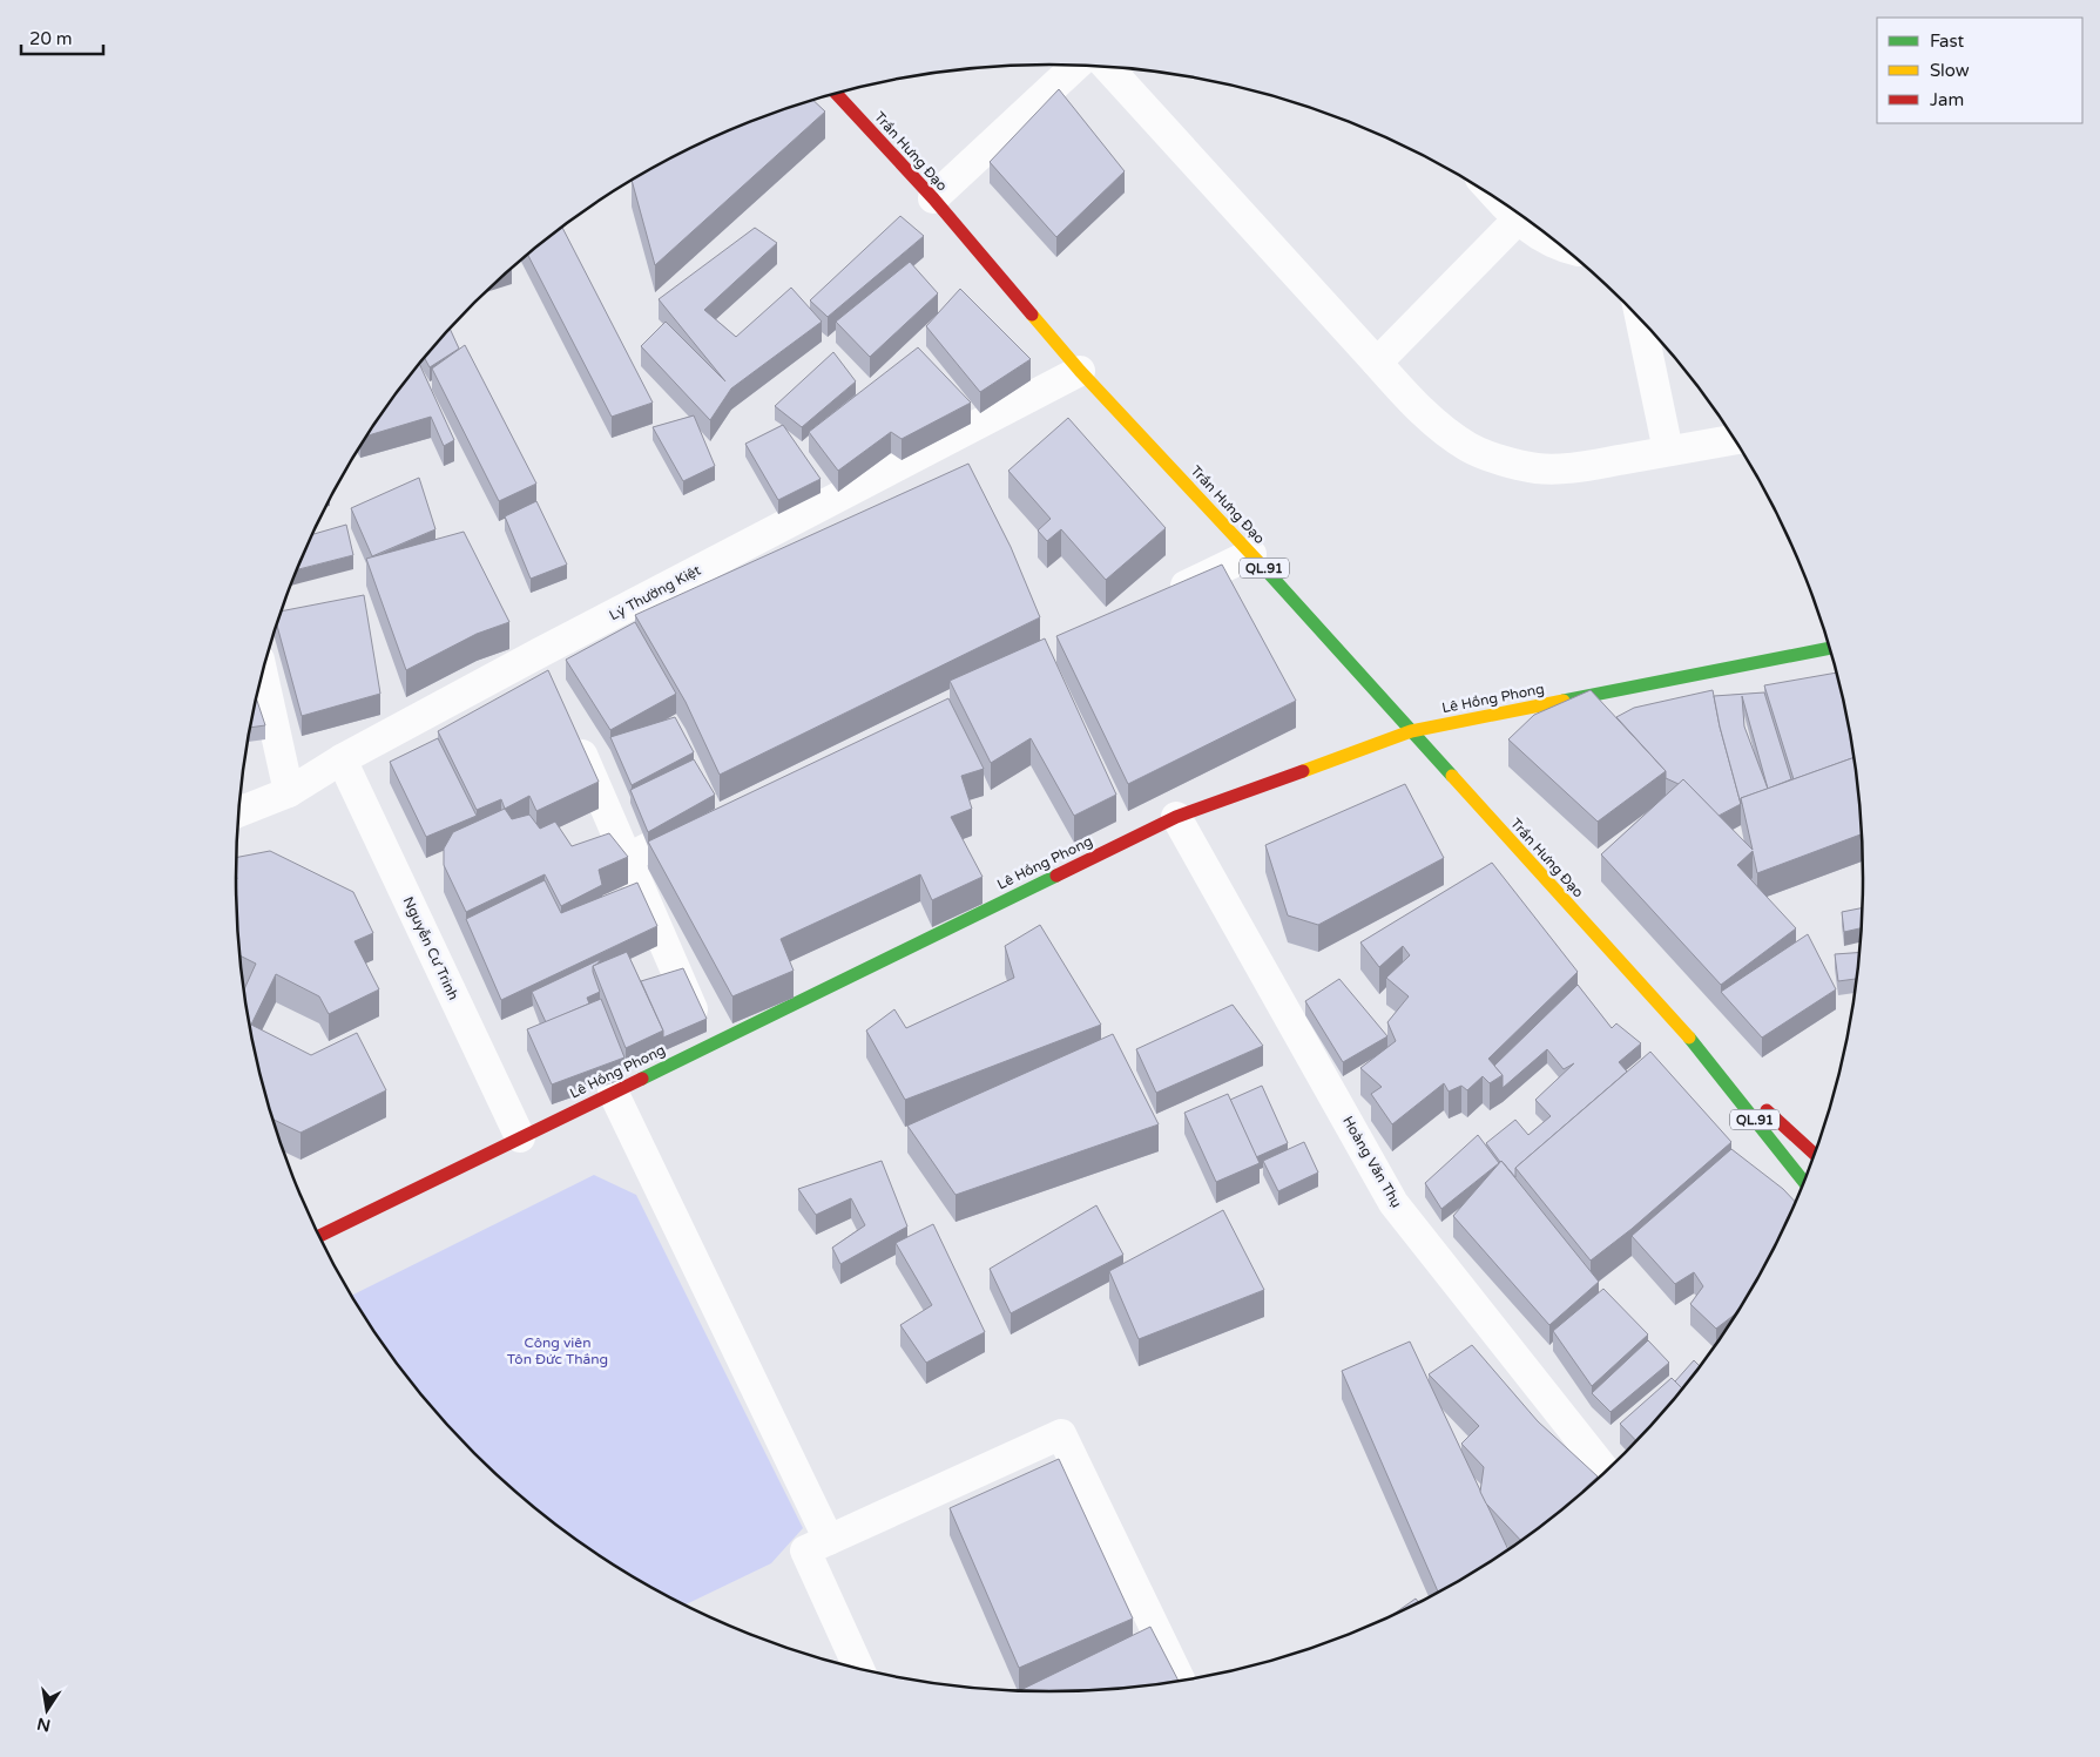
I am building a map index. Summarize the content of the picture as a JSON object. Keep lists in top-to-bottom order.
{
  "streets": {
    "main road": ["Trần Hưng Đạo", "QL.91", "Lê Hồng Phong"],
    "street": ["Lý Thường Kiệt", "Nguyễn Cư Trinh", "Hoàng Văn Thụ"]
  },
  "crossings": [
    ["Trần Hưng Đạo", "Lý Thường Kiệt"],
    ["Trần Hưng Đạo", "Lê Hồng Phong"],
    ["Lý Thường Kiệt", "Nguyễn Cư Trinh"],
    ["Lê Hồng Phong", "Nguyễn Cư Trinh"],
    ["Lê Hồng Phong", "Hoàng Văn Thụ"]
  ],
  "parks": ["Công viên Tôn Đức Thắng"],
  "legend": ["Fast", "Slow", "Jam"],
  "scale_bar": "20 m",
  "north": "bottom"
}
